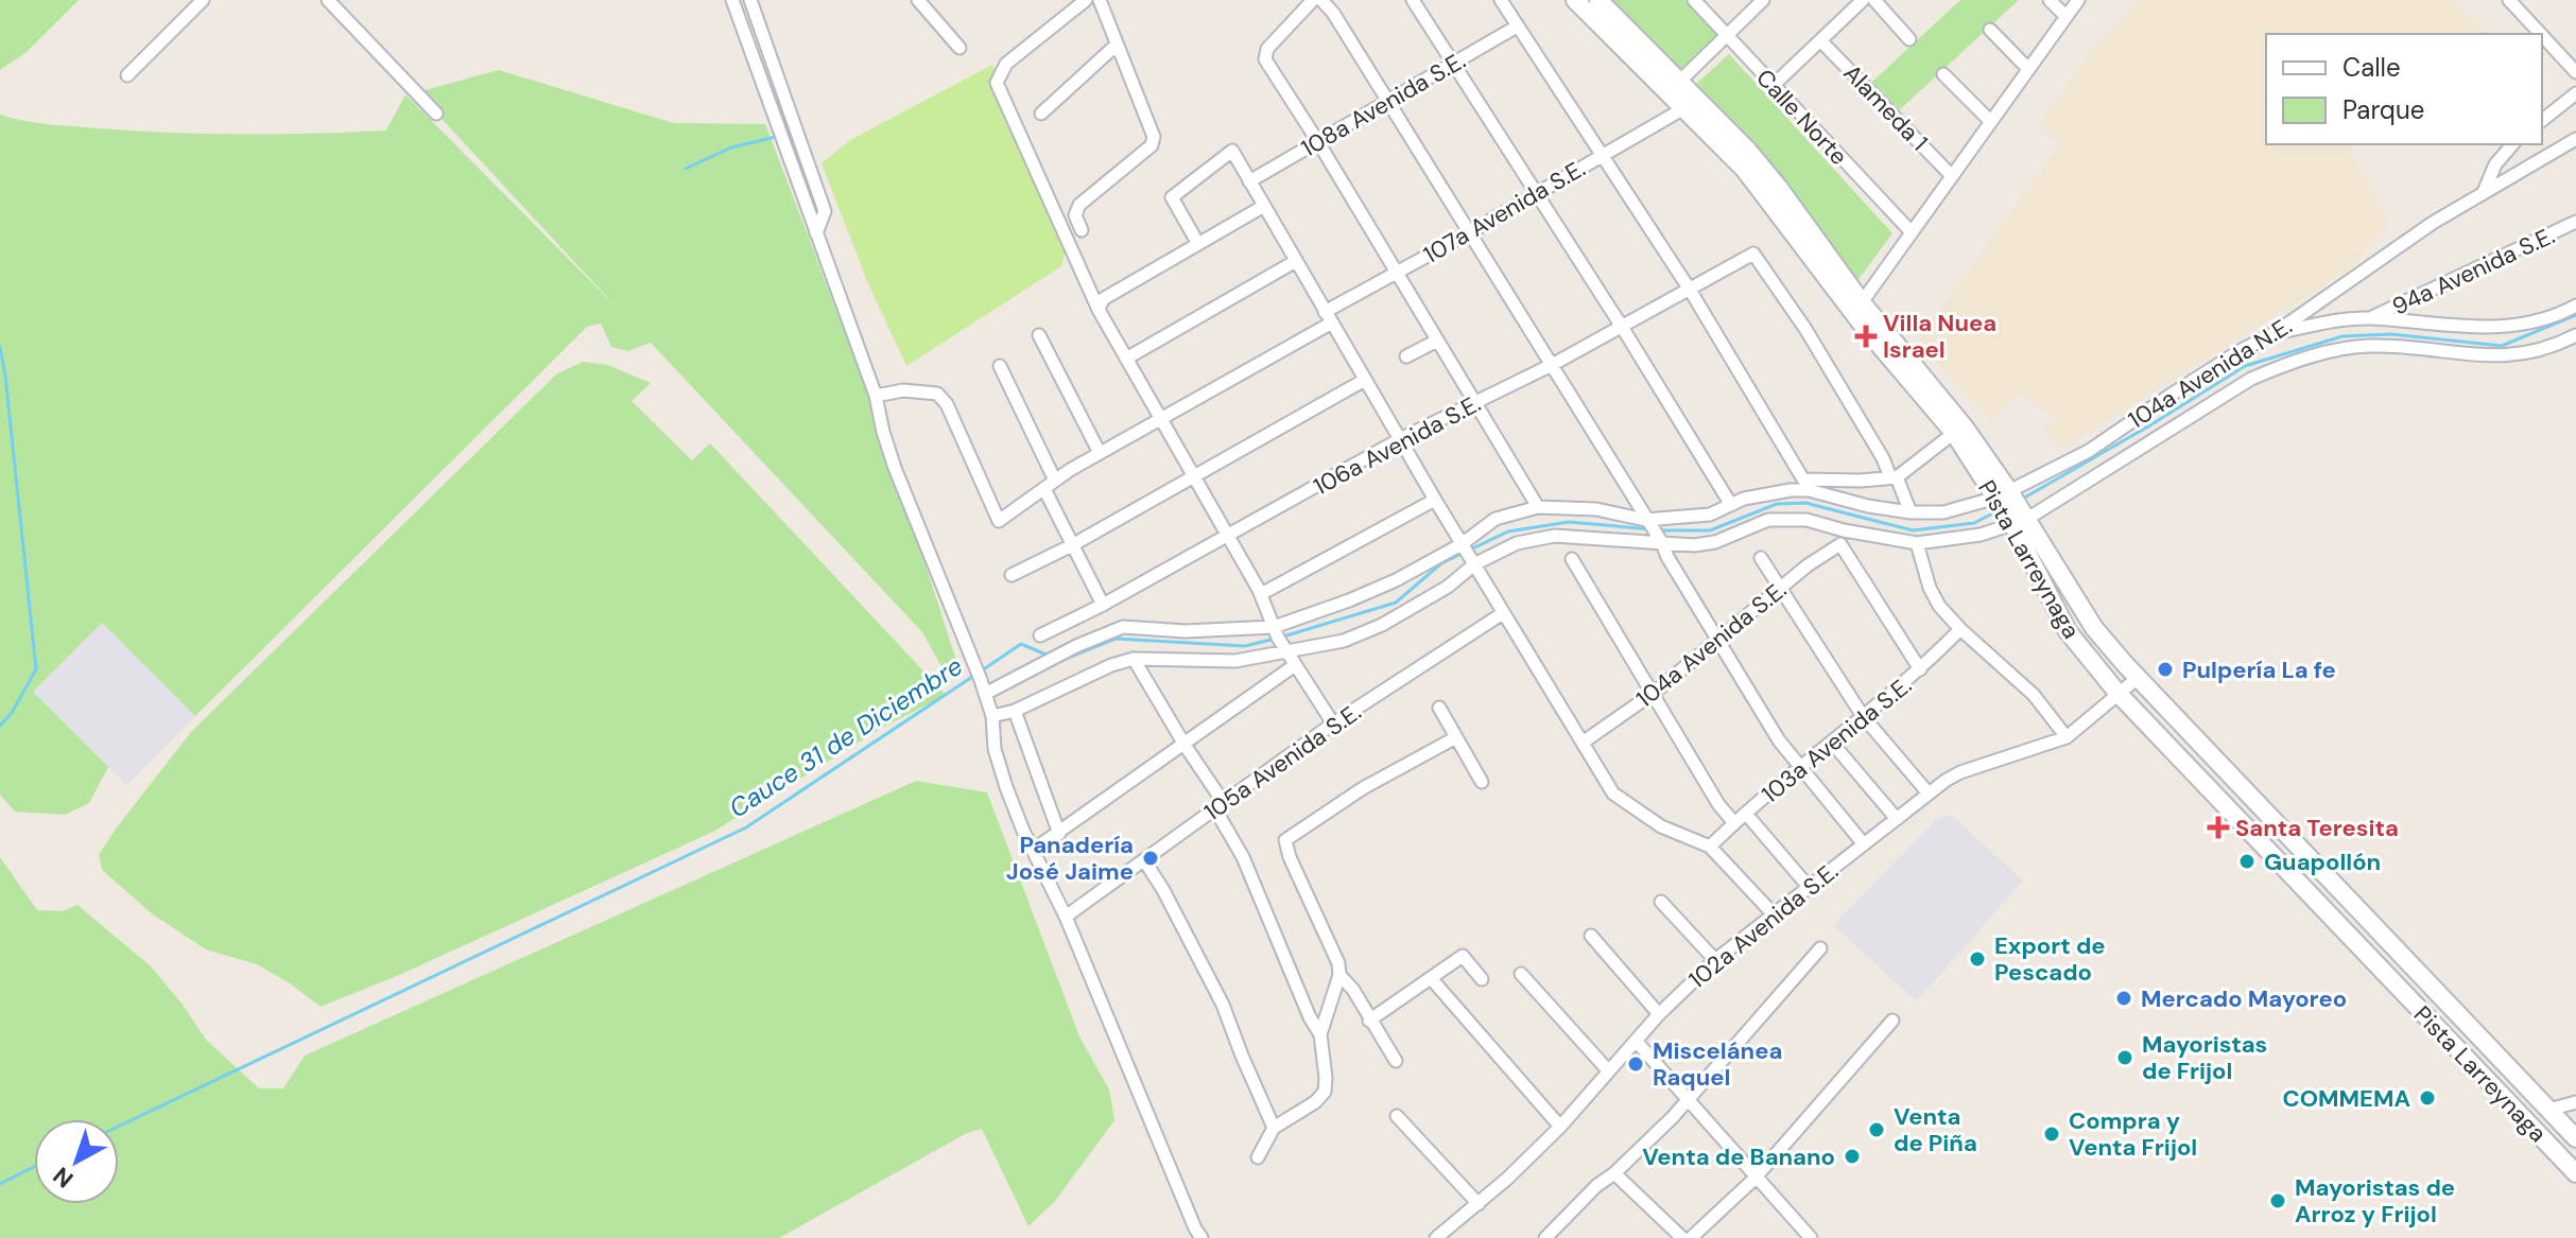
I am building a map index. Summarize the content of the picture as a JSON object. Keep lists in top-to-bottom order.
{
  "streets": {
    "main road": ["Pista Larreynaga"],
    "street": [
      "108a Avenida S.E.",
      "Alameda 1",
      "Calle Norte",
      "107a Avenida S.E.",
      "94a Avenida S.E.",
      "104a Avenida N.E.",
      "106a Avenida S.E.",
      "104a Avenida S.E.",
      "103a Avenida S.E.",
      "105a Avenida S.E.",
      "102a Avenida S.E."
    ]
  },
  "crossings": [
    ["107a Avenida S.E.", "Pista Larreynaga"],
    ["104a Avenida N.E.", "Pista Larreynaga"],
    ["Pista Larreynaga", "102a Avenida S.E."],
    ["104a Avenida S.E.", "103a Avenida S.E."]
  ],
  "water": ["Cauce 31 de Diciembre"],
  "places": {
    "health": ["Villa Nuea Israel", "Santa Teresita"],
    "other": [
      "Pulpería La fe",
      "Panadería José Jaime",
      "Guapollón",
      "Export de Pescado",
      "Mercado Mayoreo",
      "Mayoristas de Frijol",
      "Miscelánea Raquel",
      "COMMEMA",
      "Venta de Piña",
      "Compra y Venta Frijol",
      "Venta de Banano",
      "Mayoristas de Arroz y Frijol"
    ]
  },
  "legend": ["Calle", "Parque"],
  "north": "bottom left"
}
